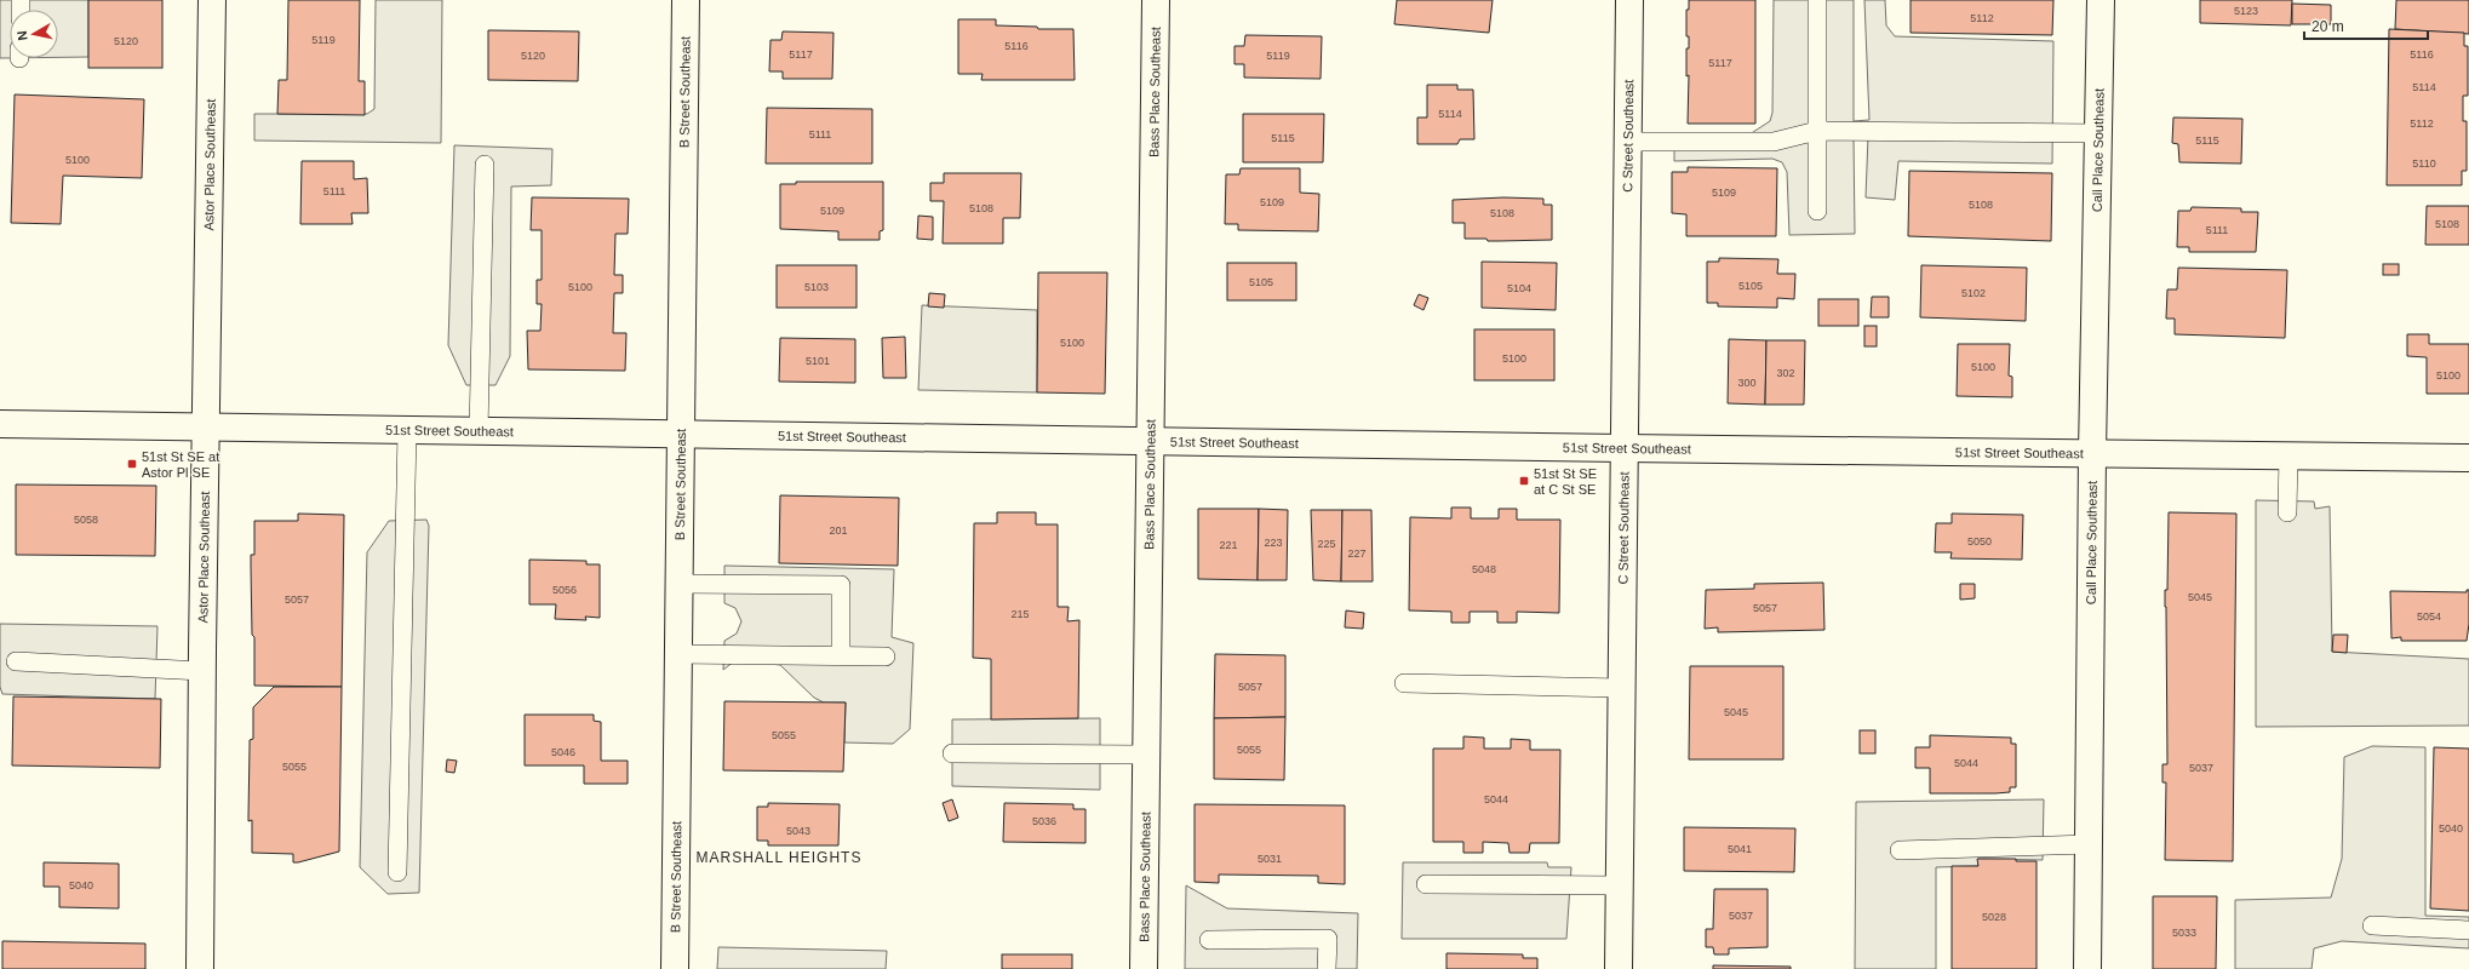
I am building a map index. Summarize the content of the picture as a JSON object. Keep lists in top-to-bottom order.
{
  "streets": {
    "street": [
      "B Street Southeast",
      "Bass Place Southeast",
      "C Street Southeast",
      "Call Place Southeast",
      "Astor Place Southeast",
      "51st Street Southeast"
    ]
  },
  "crossings": [
    ["B Street Southeast", "51st Street Southeast"],
    ["Bass Place Southeast", "51st Street Southeast"],
    ["C Street Southeast", "51st Street Southeast"],
    ["Call Place Southeast", "51st Street Southeast"],
    ["Astor Place Southeast", "51st Street Southeast"]
  ],
  "districts": ["MARSHALL HEIGHTS"],
  "places": {
    "transit": ["51st St SE at Astor Pl SE", "51st St SE at C St SE"]
  },
  "house_numbers": [
    "5123",
    "5112",
    "5119",
    "5120",
    "5116",
    "5117",
    "5116",
    "5120",
    "5119",
    "5117",
    "5114",
    "5114",
    "5112",
    "5111",
    "5115",
    "5115",
    "5100",
    "5110",
    "5111",
    "5109",
    "5109",
    "5108",
    "5108",
    "5109",
    "5108",
    "5108",
    "5111",
    "5105",
    "5105",
    "5100",
    "5103",
    "5104",
    "5102",
    "5100",
    "5100",
    "5101",
    "5100",
    "302",
    "5100",
    "300",
    "5058",
    "201",
    "5050",
    "223",
    "225",
    "221",
    "227",
    "5048",
    "5056",
    "5045",
    "5057",
    "5057",
    "215",
    "5054",
    "5057",
    "5045",
    "5055",
    "5055",
    "5046",
    "5044",
    "5055",
    "5037",
    "5044",
    "5036",
    "5040",
    "5043",
    "5041",
    "5031",
    "5040",
    "5037",
    "5028",
    "5033"
  ],
  "scale_bar": "20 m",
  "north": "left"
}
